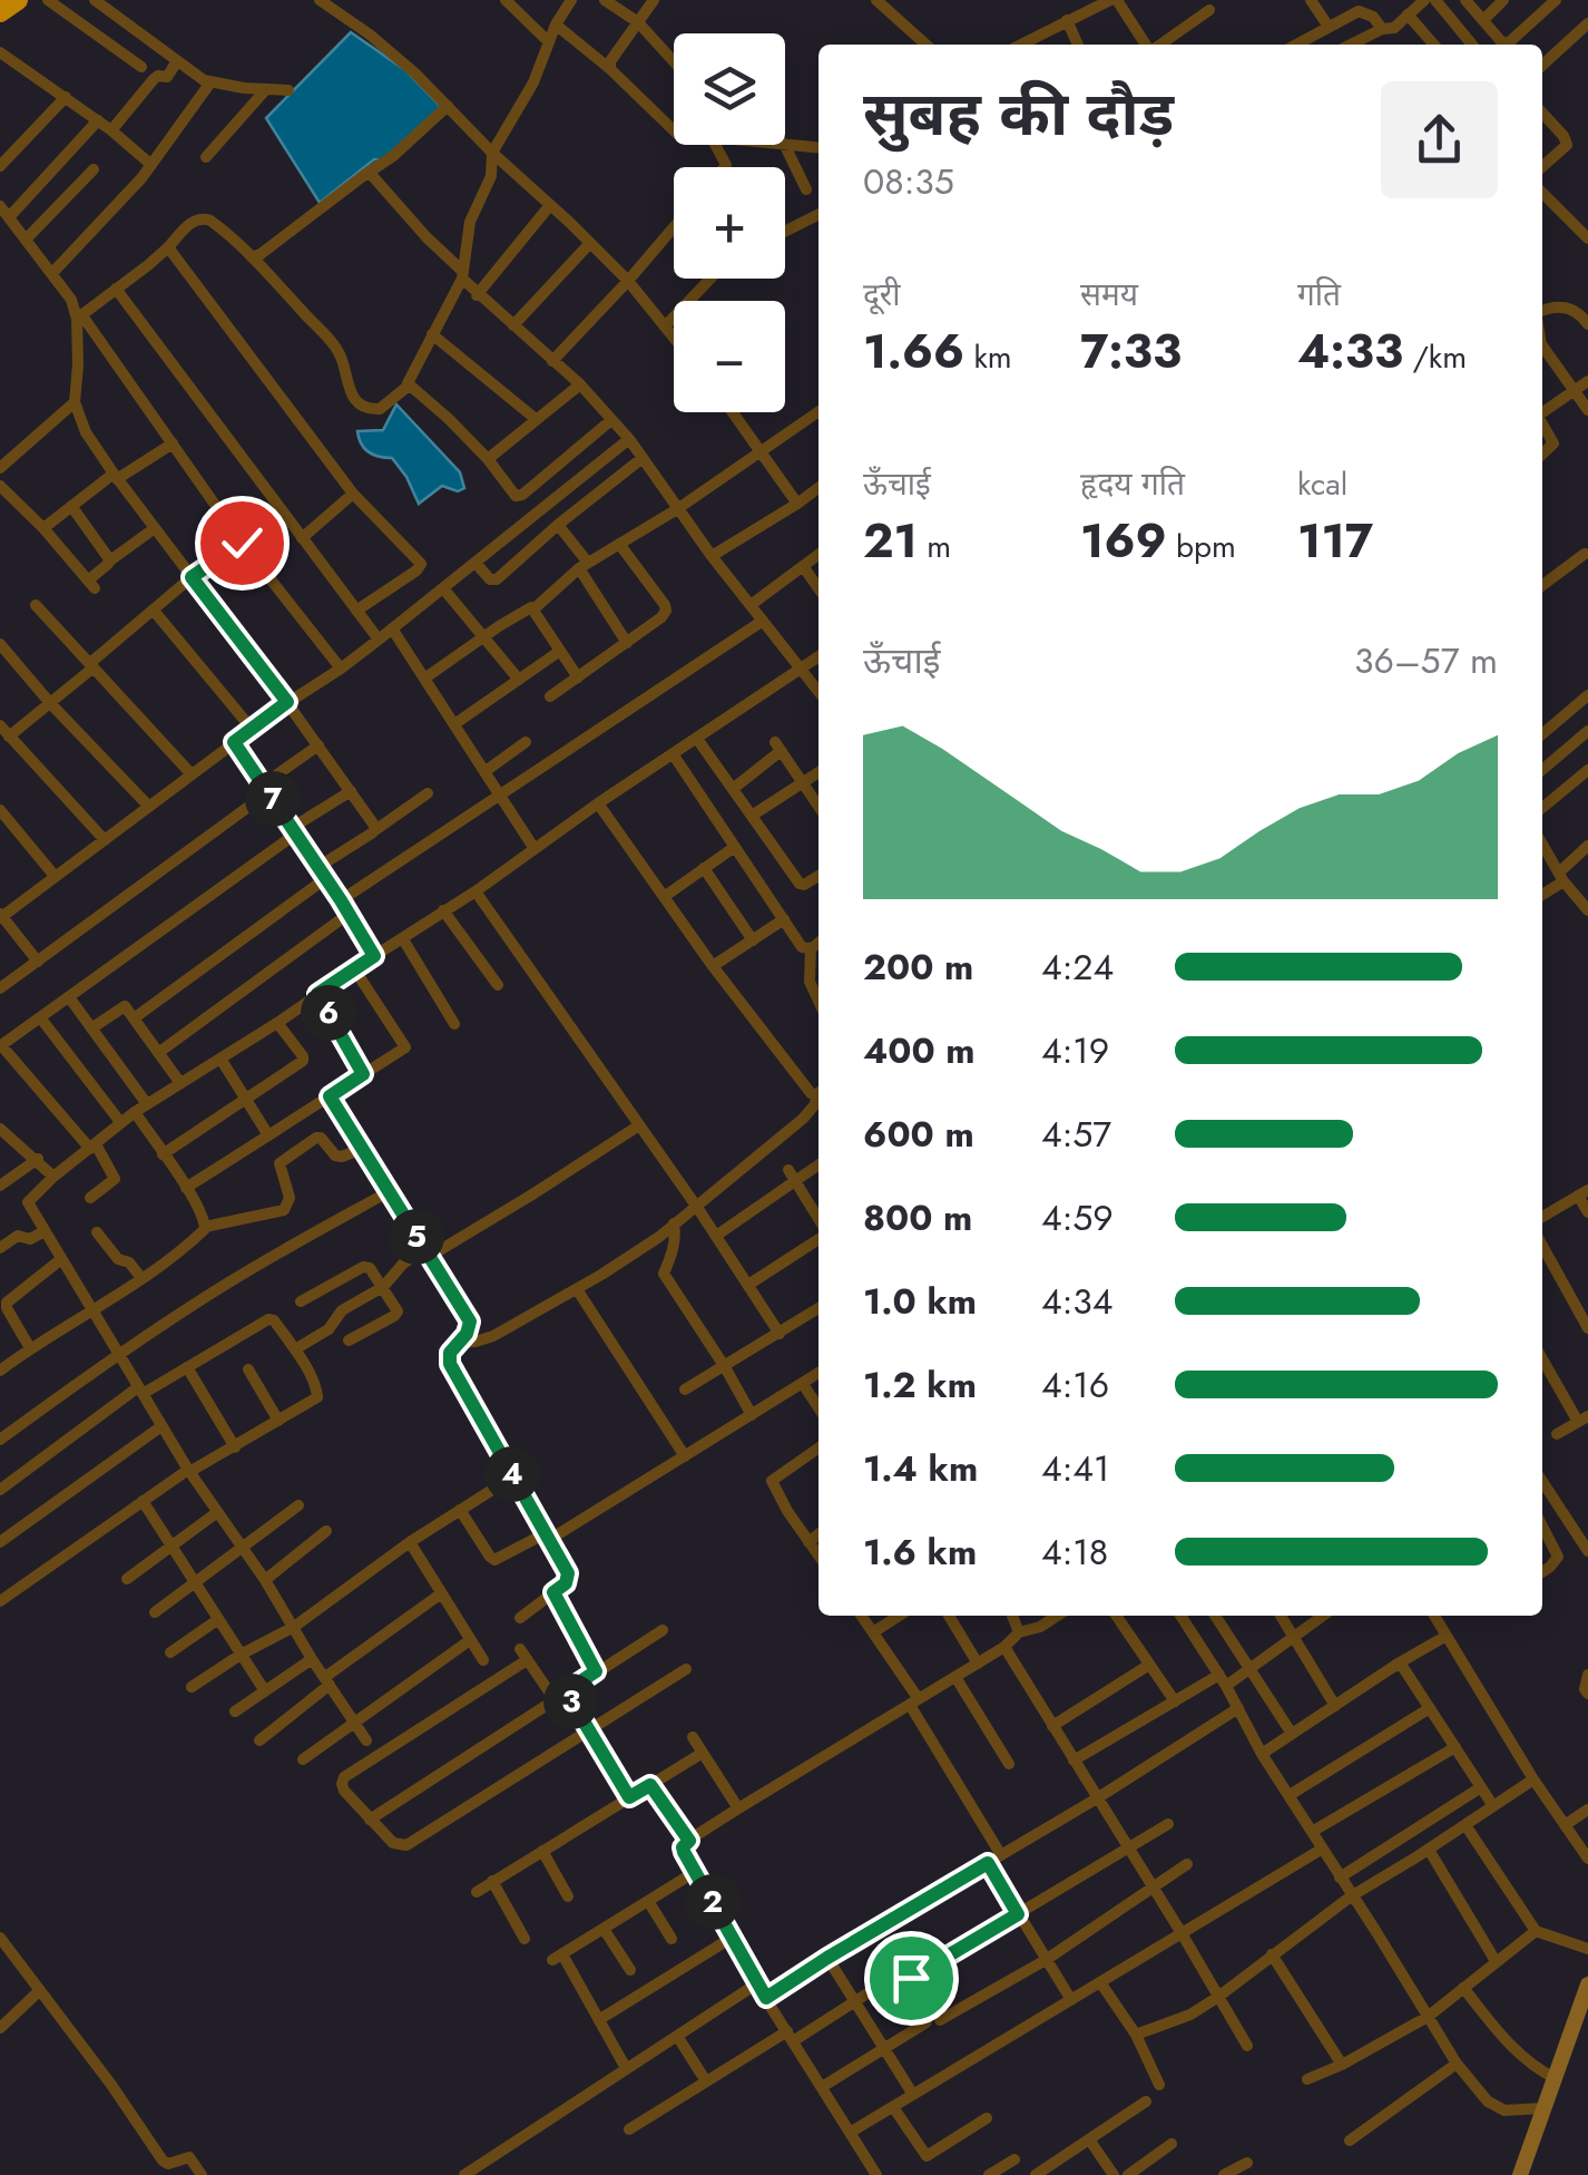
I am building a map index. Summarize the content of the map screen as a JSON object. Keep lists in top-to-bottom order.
{
  "page": {
    "map_buttons": ["+", "−"],
    "heading": ["सुबह की दौड़", "08:35"],
    "stats": [
      ["दूरी", "1.66 km"],
      ["समय", "7:33"],
      ["गति", "4:33 /km"],
      ["ऊँचाई", "21 m"],
      ["हृदय गति", "169 bpm"],
      ["kcal", "117"]
    ],
    "chart": ["ऊँचाई", "36–57 m"],
    "pins": [
      "7",
      "6",
      "5",
      "4",
      "3",
      "2"
    ],
    "list": [
      {
        "name": "200 m",
        "note": "4:24"
      },
      {
        "name": "400 m",
        "note": "4:19"
      },
      {
        "name": "600 m",
        "note": "4:57"
      },
      {
        "name": "800 m",
        "note": "4:59"
      },
      {
        "name": "1.0 km",
        "note": "4:34"
      },
      {
        "name": "1.2 km",
        "note": "4:16"
      },
      {
        "name": "1.4 km",
        "note": "4:41"
      },
      {
        "name": "1.6 km",
        "note": "4:18"
      }
    ]
  }
}
